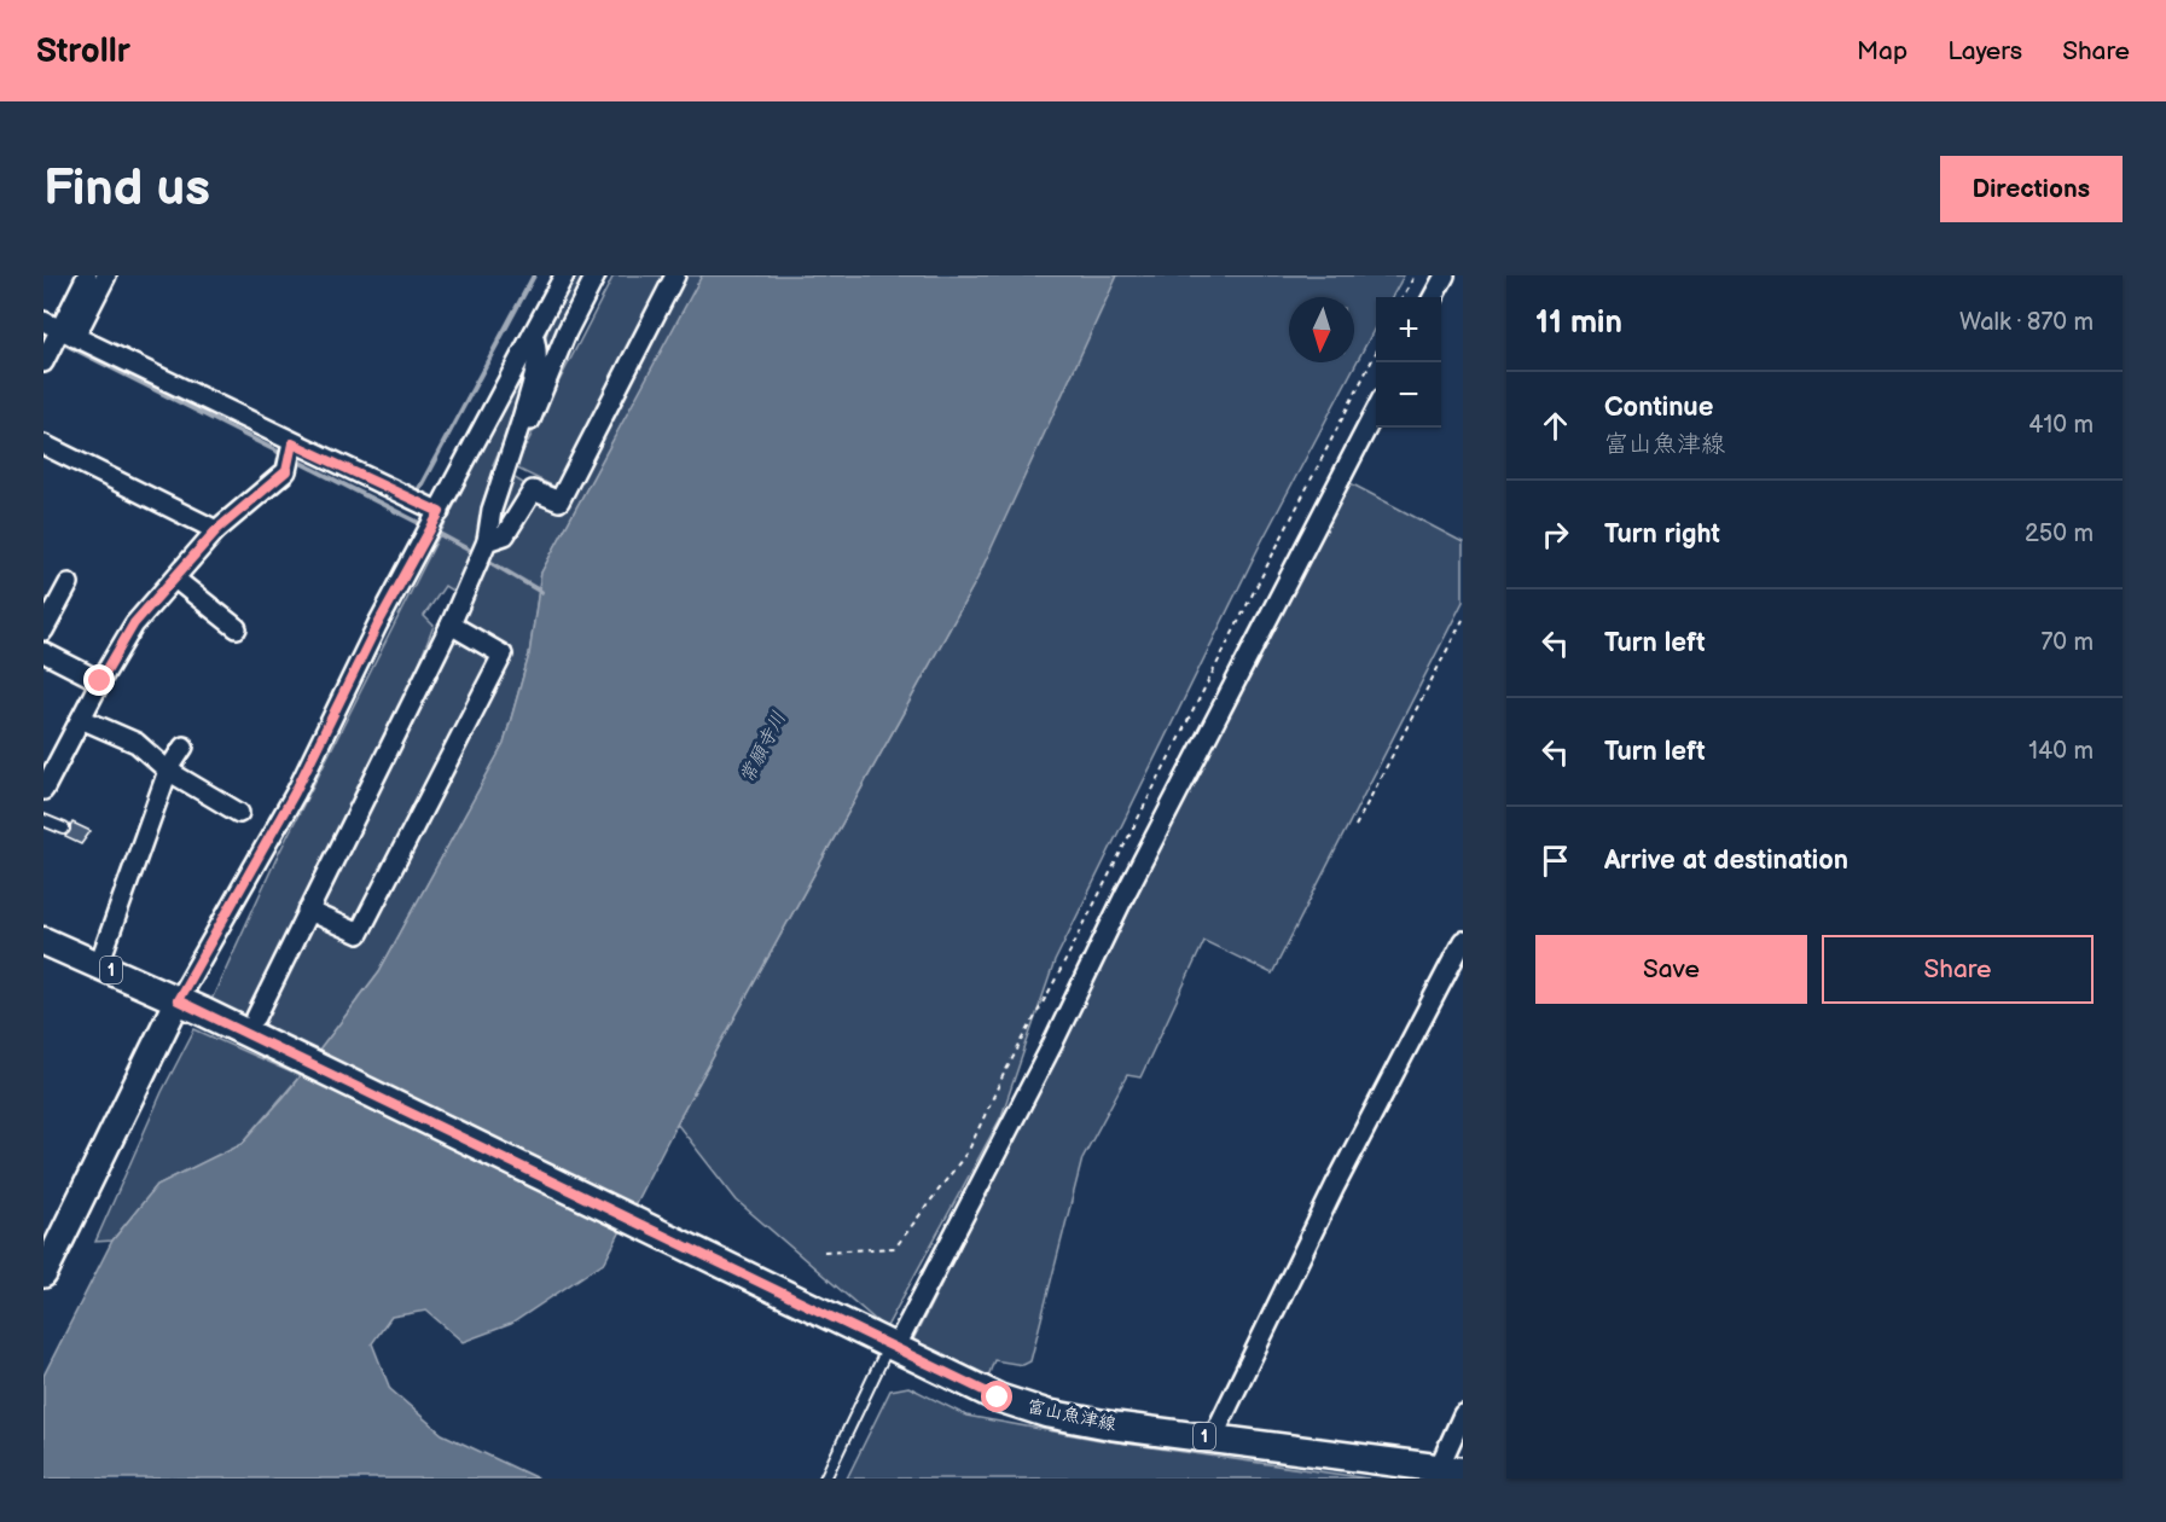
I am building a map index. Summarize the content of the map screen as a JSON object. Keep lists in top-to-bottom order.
{
  "streets": {
    "main road": ["1", "富山魚津線"]
  },
  "water": ["常願寺川"],
  "north": "bottom",
  "page": {
    "header": "Strollr",
    "nav": ["Map", "Layers", "Share"],
    "buttons": [
      "Directions",
      ["Save", "Share"]
    ],
    "title": "Find us",
    "heading": ["11 min", "Walk · 870 m"],
    "map_buttons": ["+", "−"],
    "list": [
      ["Continue", "富山魚津線", "410 m"],
      ["Turn right", "250 m"],
      ["Turn left", "70 m"],
      ["Turn left", "140 m"],
      "Arrive at destination"
    ]
  }
}
